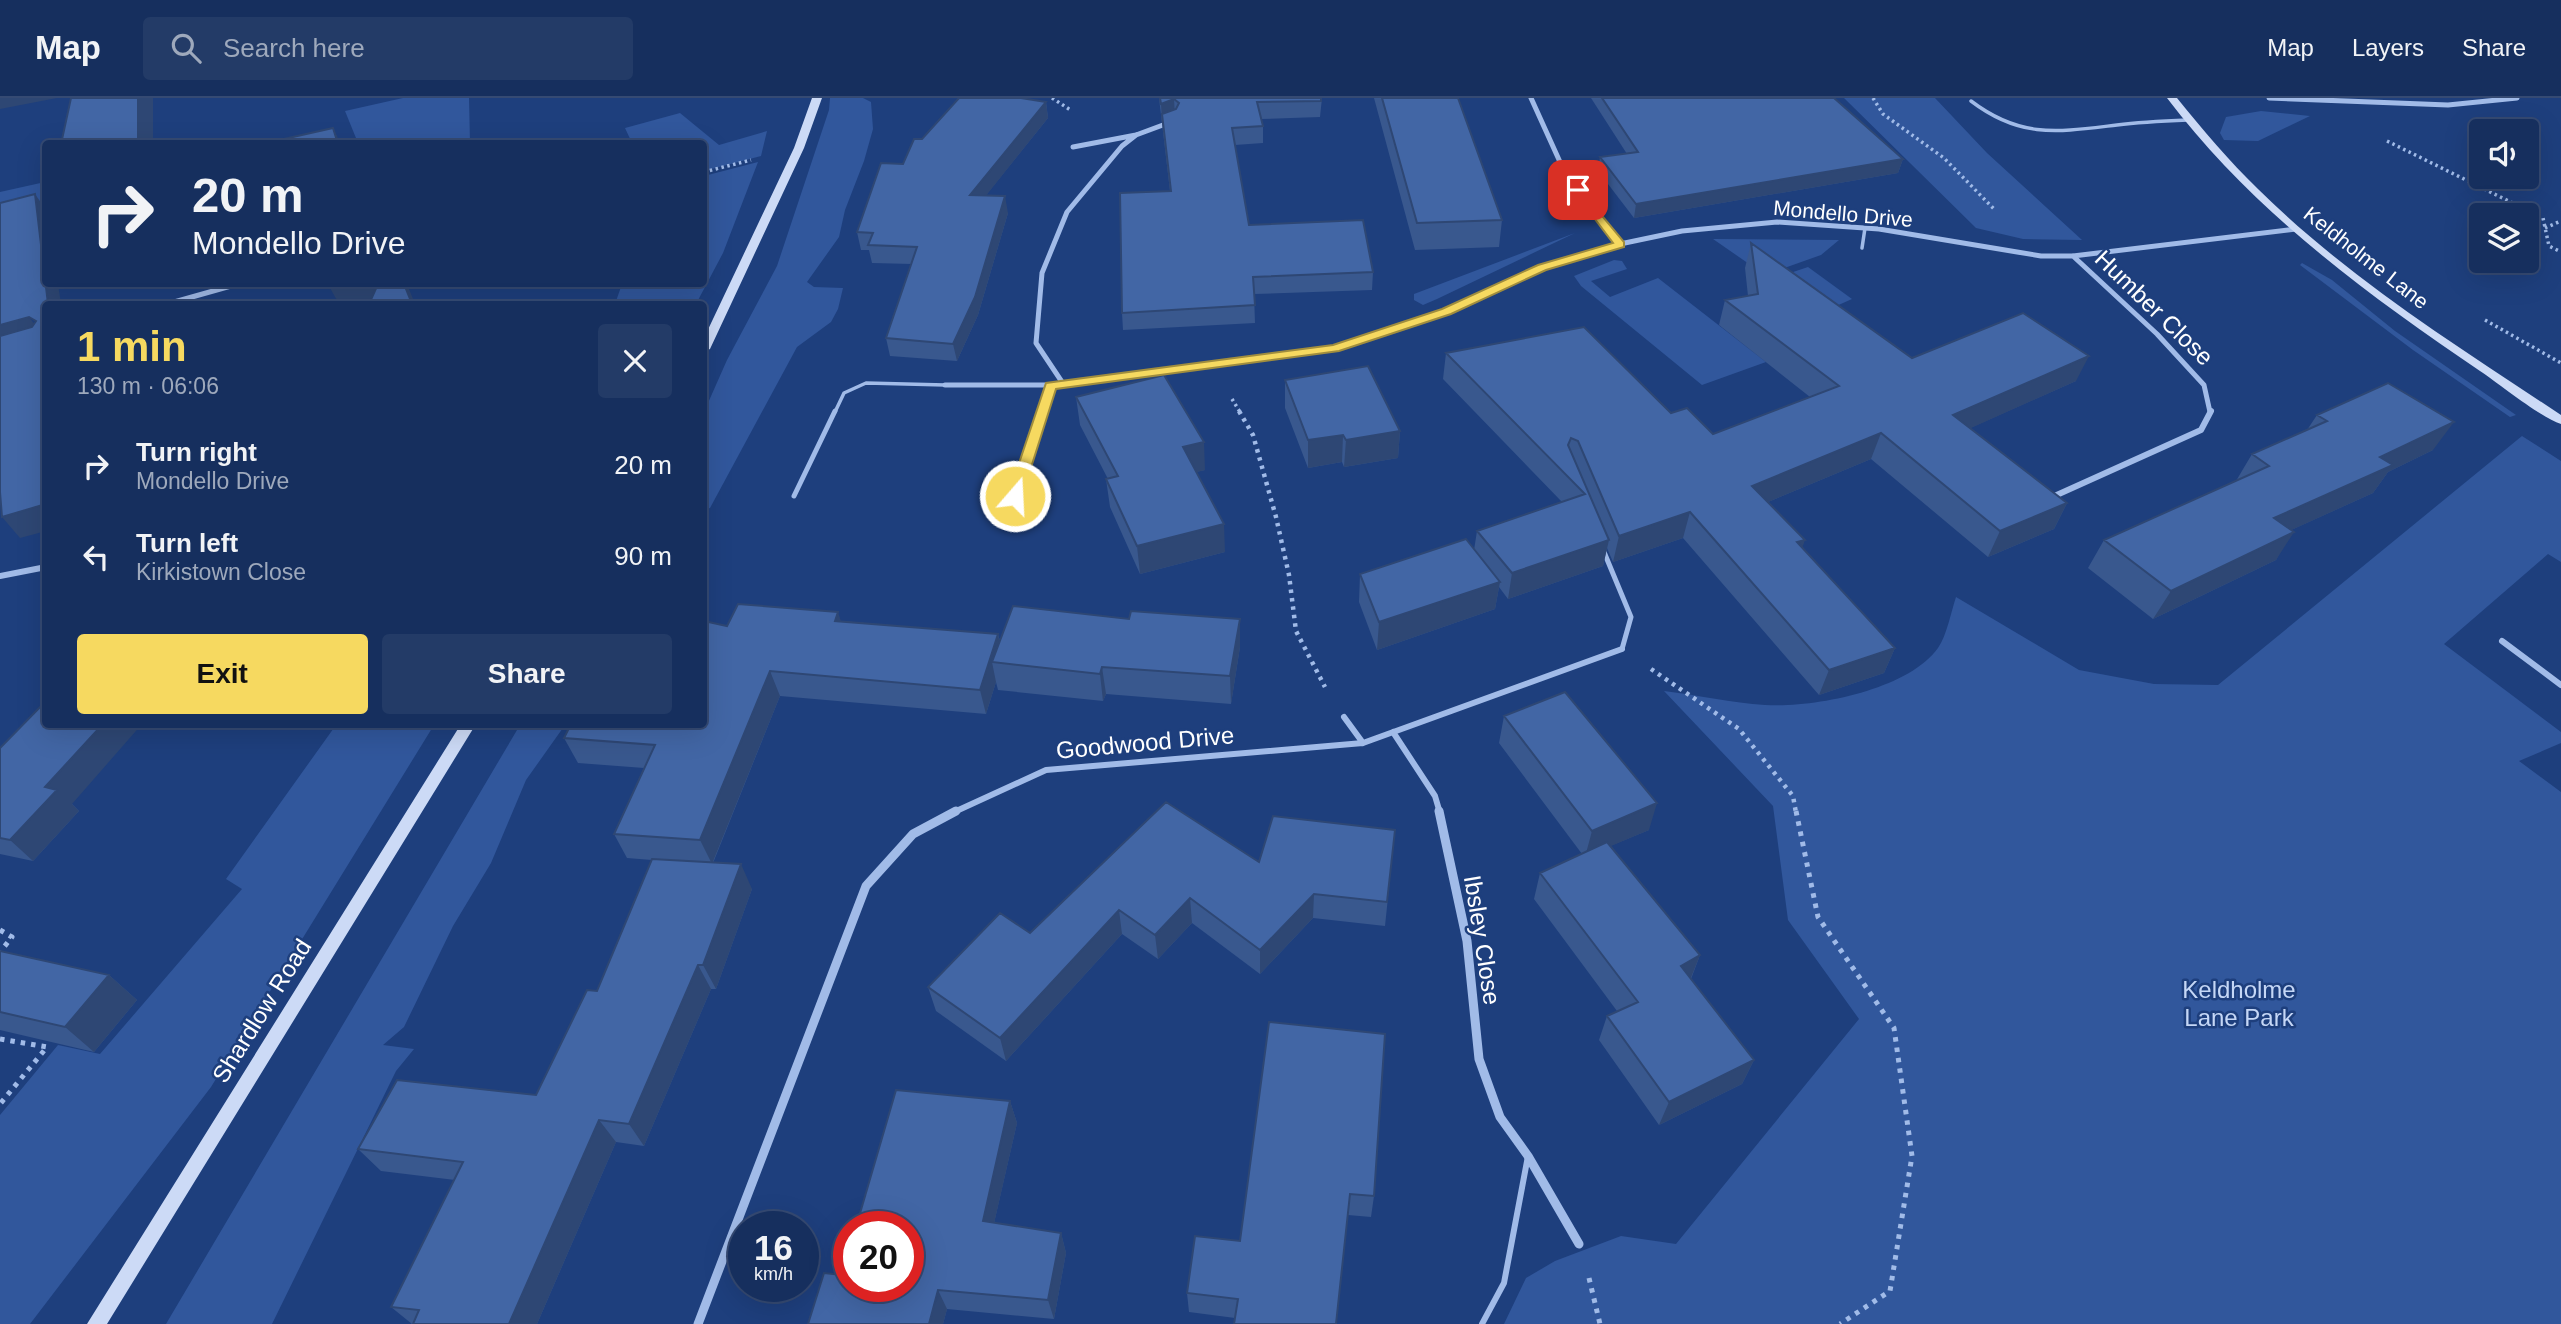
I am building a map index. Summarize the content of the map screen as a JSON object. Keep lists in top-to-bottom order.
{
  "streets": {
    "street": [
      "Mondello Drive",
      "Keldholme Lane",
      "Humber Close",
      "Goodwood Drive",
      "Ibsley Close",
      "Shardlow Road"
    ]
  },
  "crossings": [
    ["Mondello Drive", "Keldholme Lane"],
    ["Mondello Drive", "Humber Close"],
    ["Goodwood Drive", "Ibsley Close"]
  ],
  "parks": ["Keldholme Lane Park"],
  "page": {
    "header": "Map",
    "search": "Search here",
    "nav": ["Map", "Layers", "Share"],
    "turn": ["20 m", "Mondello Drive"],
    "heading": ["1 min", "130 m · 06:06"],
    "list": [
      {
        "name": "Turn right",
        "note": "Mondello Drive",
        "value": "20 m"
      },
      {
        "name": "Turn left",
        "note": "Kirkistown Close",
        "value": "90 m"
      }
    ],
    "buttons": ["Exit", "Share"],
    "speed": "16 km/h",
    "limit": "20"
  }
}
